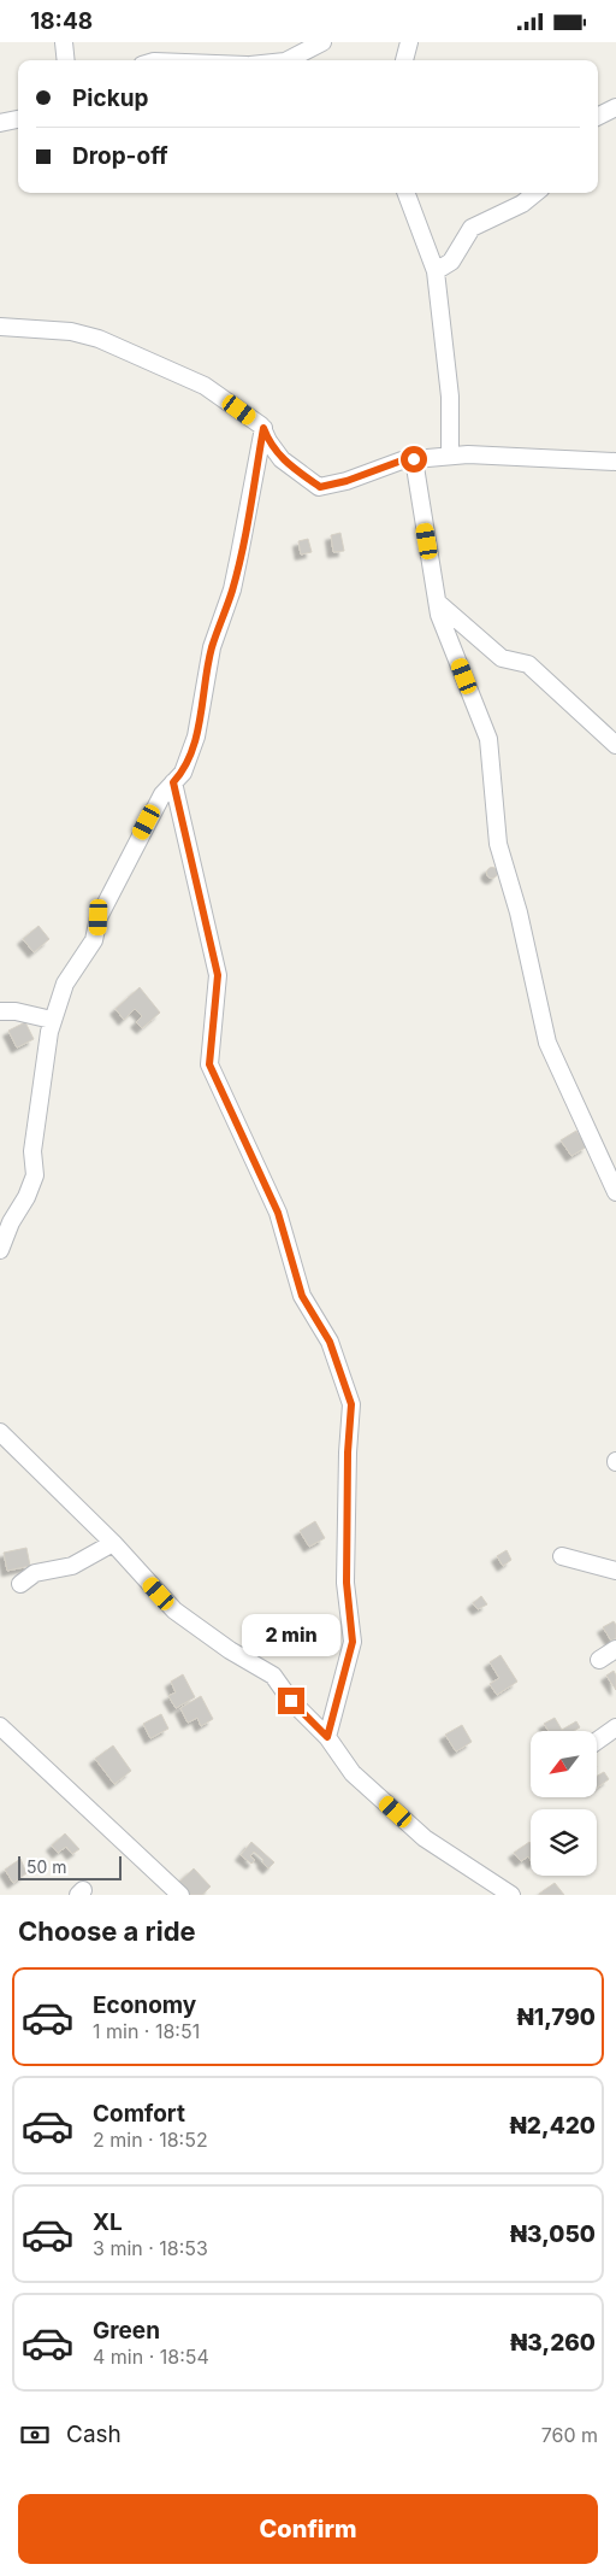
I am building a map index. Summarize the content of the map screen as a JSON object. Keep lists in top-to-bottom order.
{
  "scale_bar": "50 m",
  "north": "bottom left",
  "page": {
    "status": "18:48",
    "banner": ["Pickup", "Drop-off"],
    "bubble": "2 min",
    "scale": "50 m",
    "heading": "Choose a ride",
    "list": [
      {
        "name": "Economy",
        "note": "1 min · 18:51",
        "value": "₦1,790"
      },
      {
        "name": "Comfort",
        "note": "2 min · 18:52",
        "value": "₦2,420"
      },
      {
        "name": "XL",
        "note": "3 min · 18:53",
        "value": "₦3,050"
      },
      {
        "name": "Green",
        "note": "4 min · 18:54",
        "value": "₦3,260"
      }
    ],
    "pay": ["Cash", "760 m"],
    "buttons": "Confirm"
  }
}
